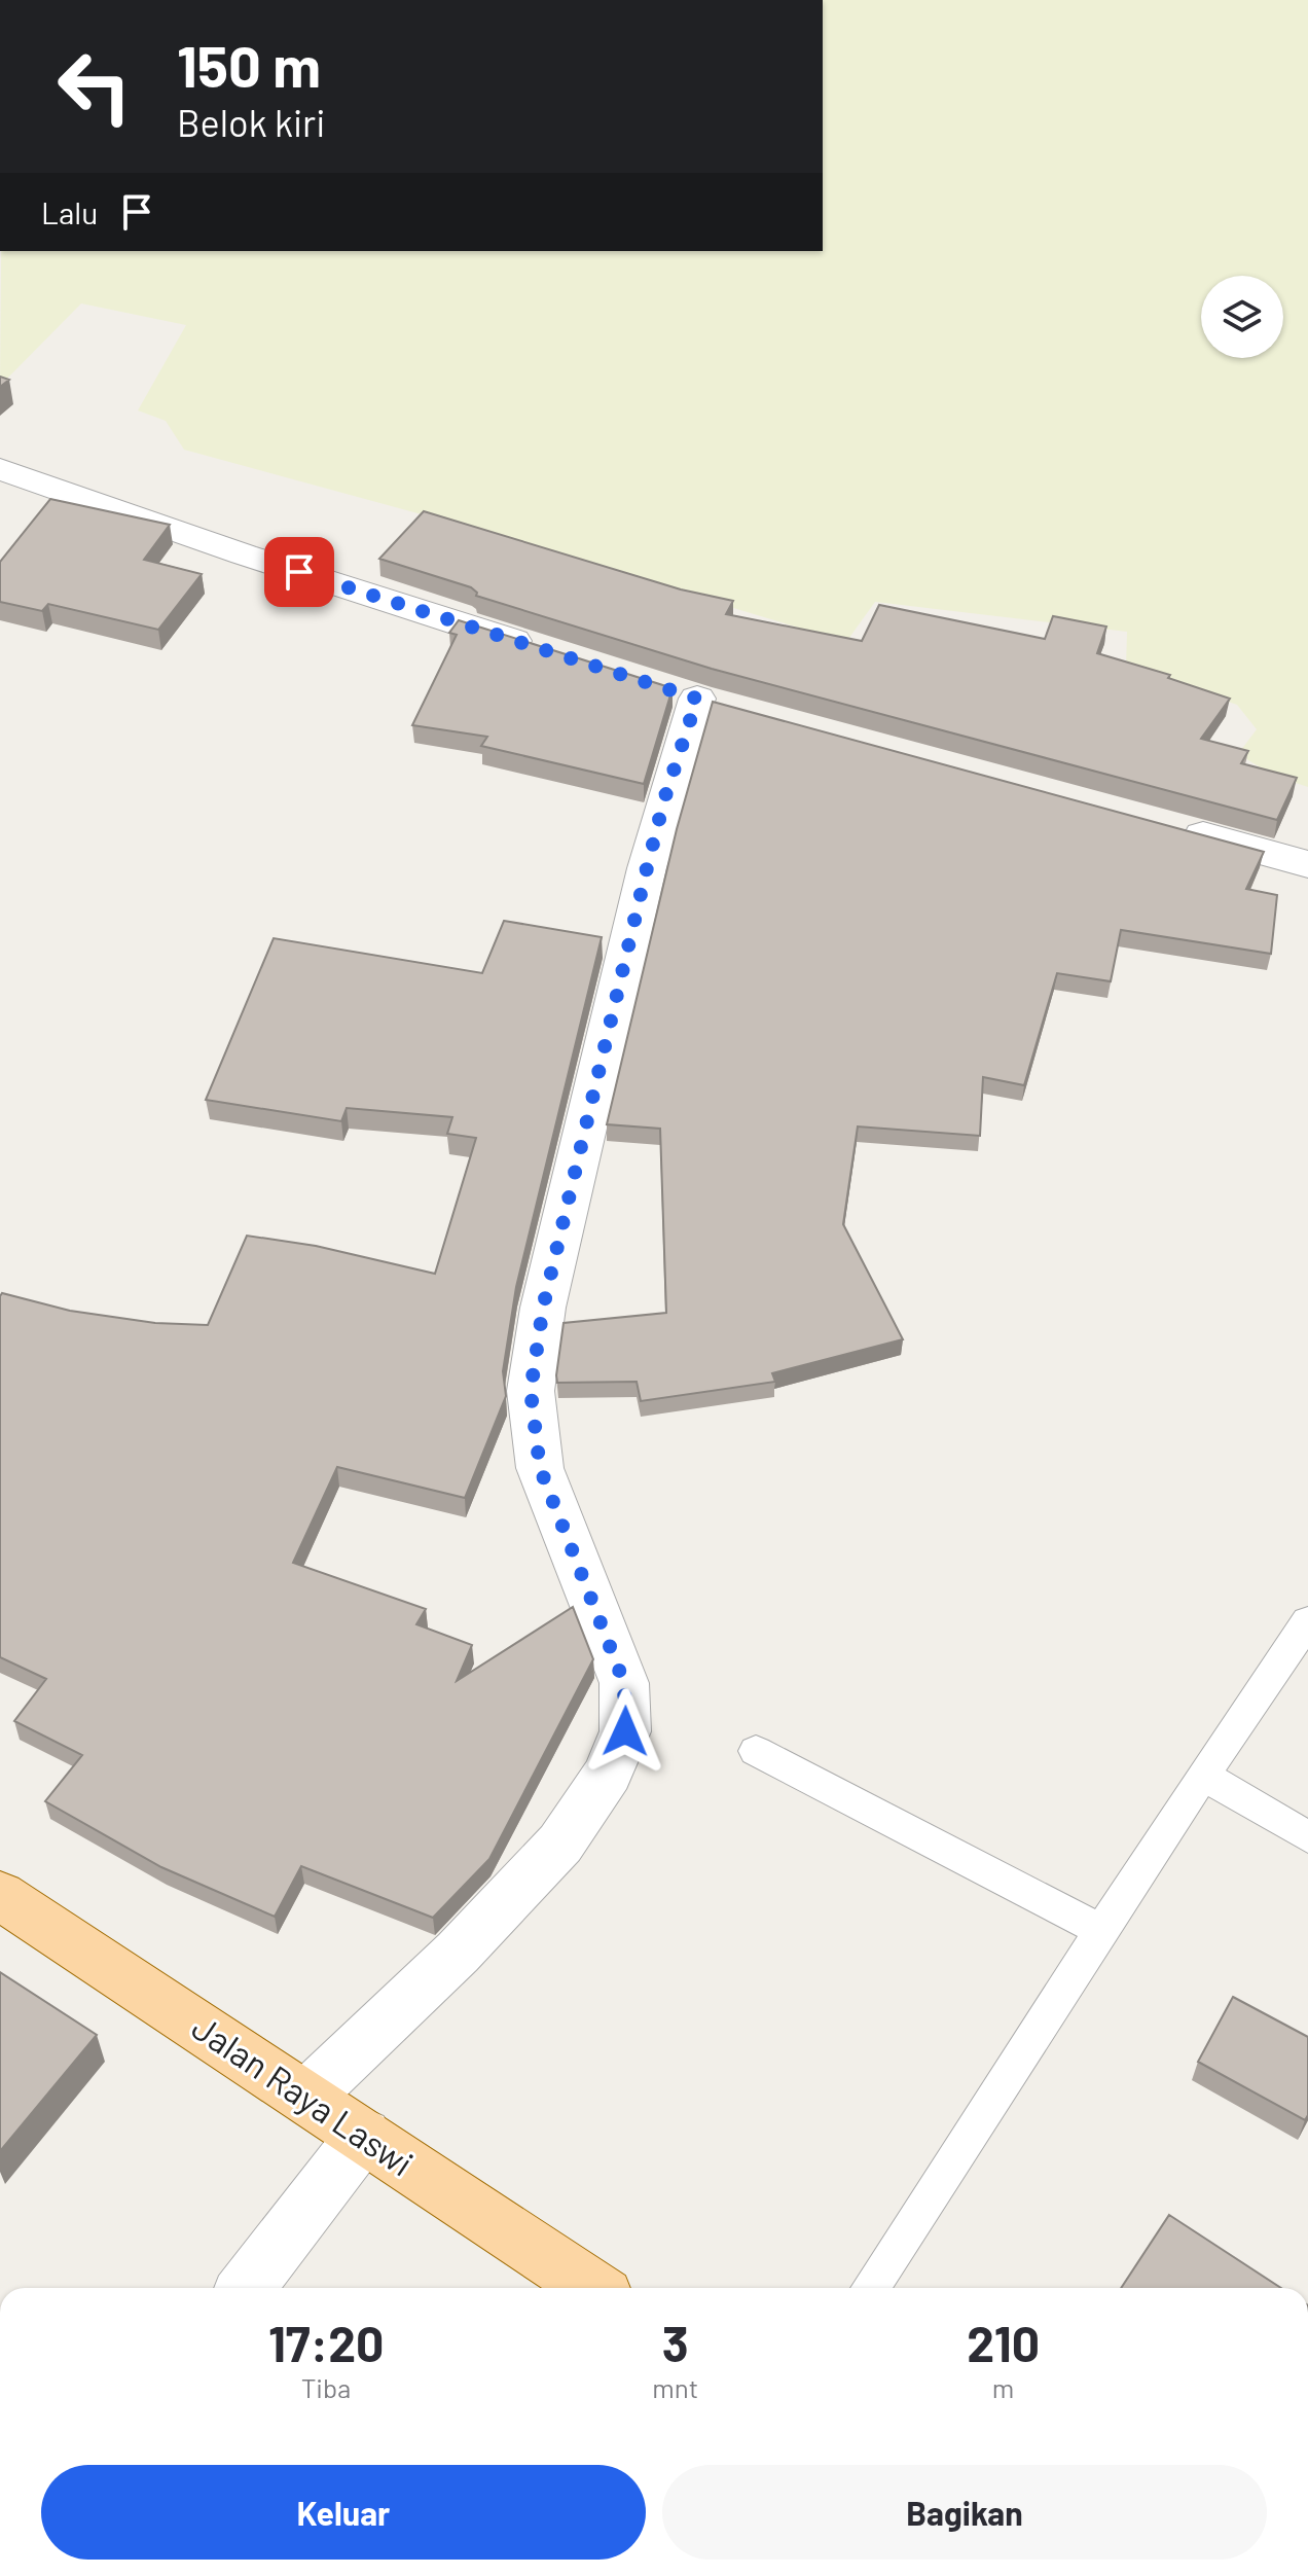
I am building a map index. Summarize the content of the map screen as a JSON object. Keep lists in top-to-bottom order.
{
  "streets": {
    "main road": ["Jalan Raya Laswi"]
  },
  "page": {
    "turn": ["150 m", "Belok kiri"],
    "then": "Lalu",
    "eta": [
      "17:20",
      "Tiba",
      "3",
      "mnt",
      "210",
      "m"
    ],
    "buttons": ["Keluar", "Bagikan"]
  }
}
